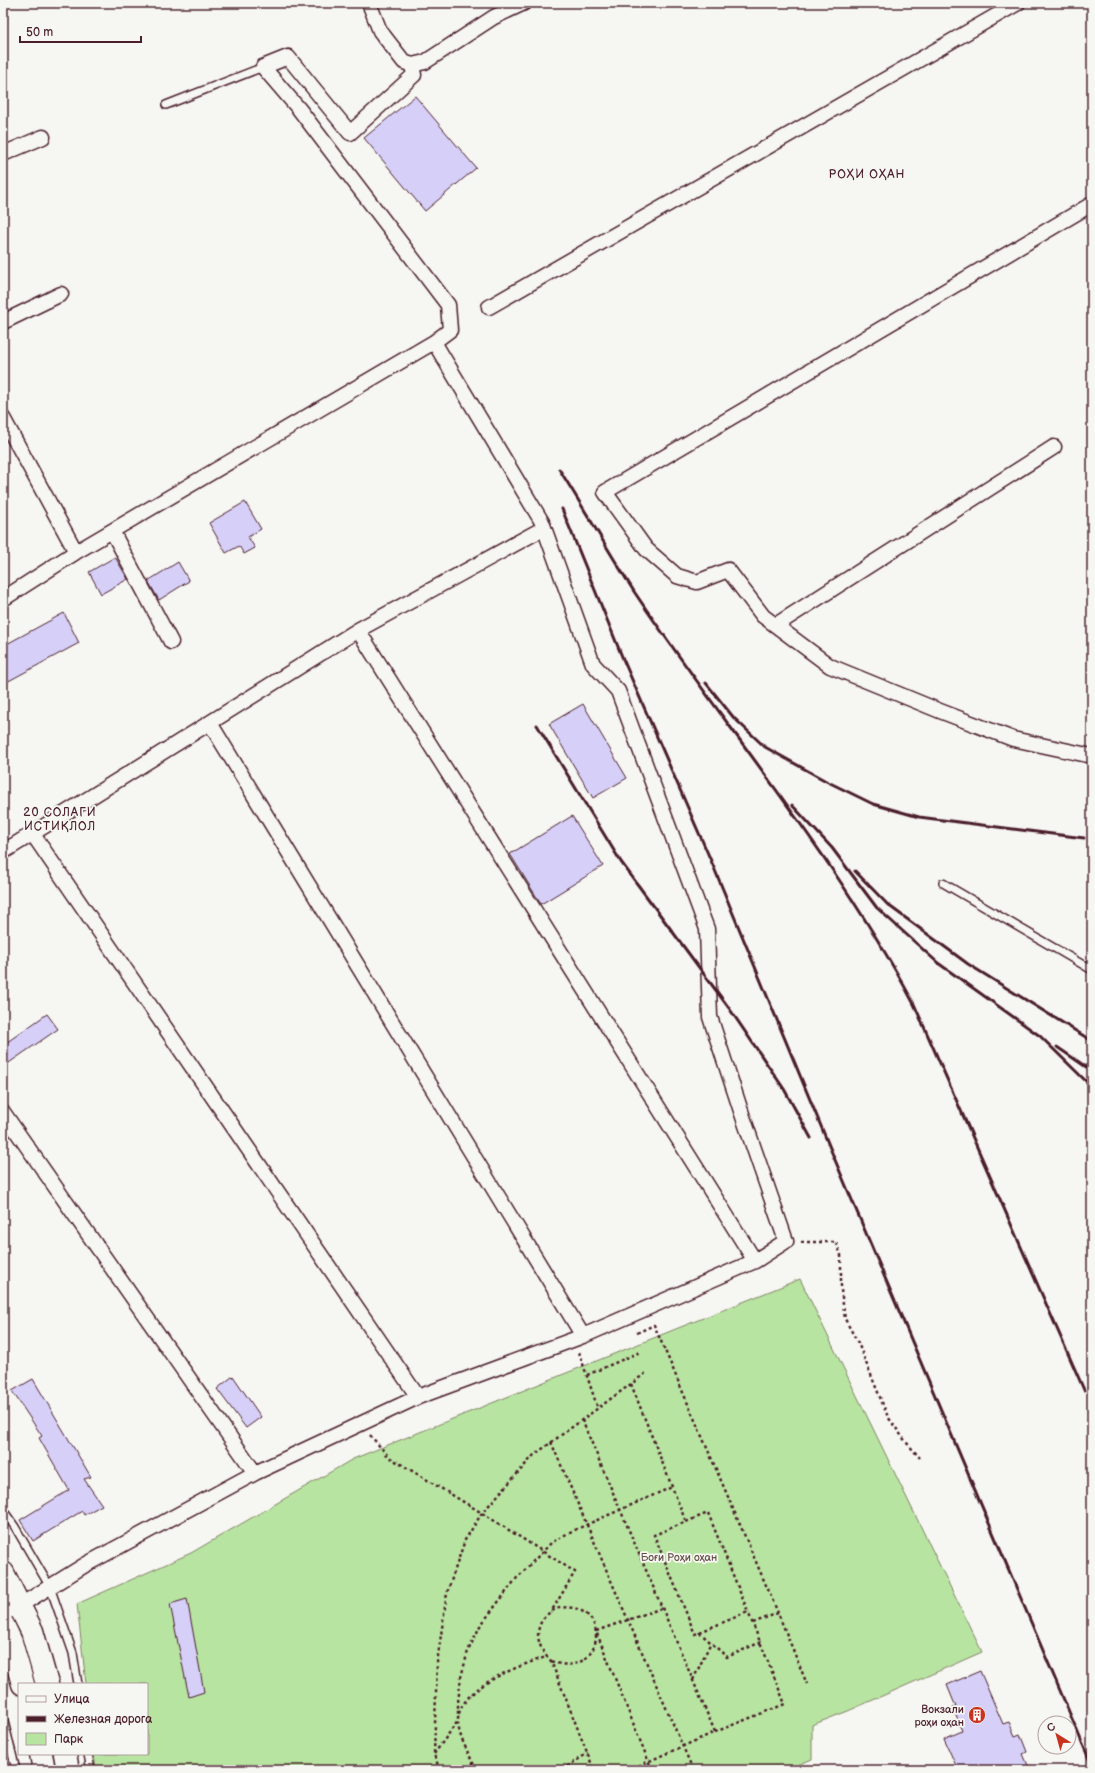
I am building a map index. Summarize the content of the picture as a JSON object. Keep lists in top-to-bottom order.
{
  "districts": ["РОҲИ ОҲАН", "20 СОЛАГИ ИСТИҚЛОЛ"],
  "parks": ["Боғи Роҳи оҳан"],
  "places": {
    "building": ["Вокзали роҳи оҳан"]
  },
  "legend": ["Улица", "Железная дорога", "Парк"],
  "scale_bar": "50 m",
  "north": "top left"
}
